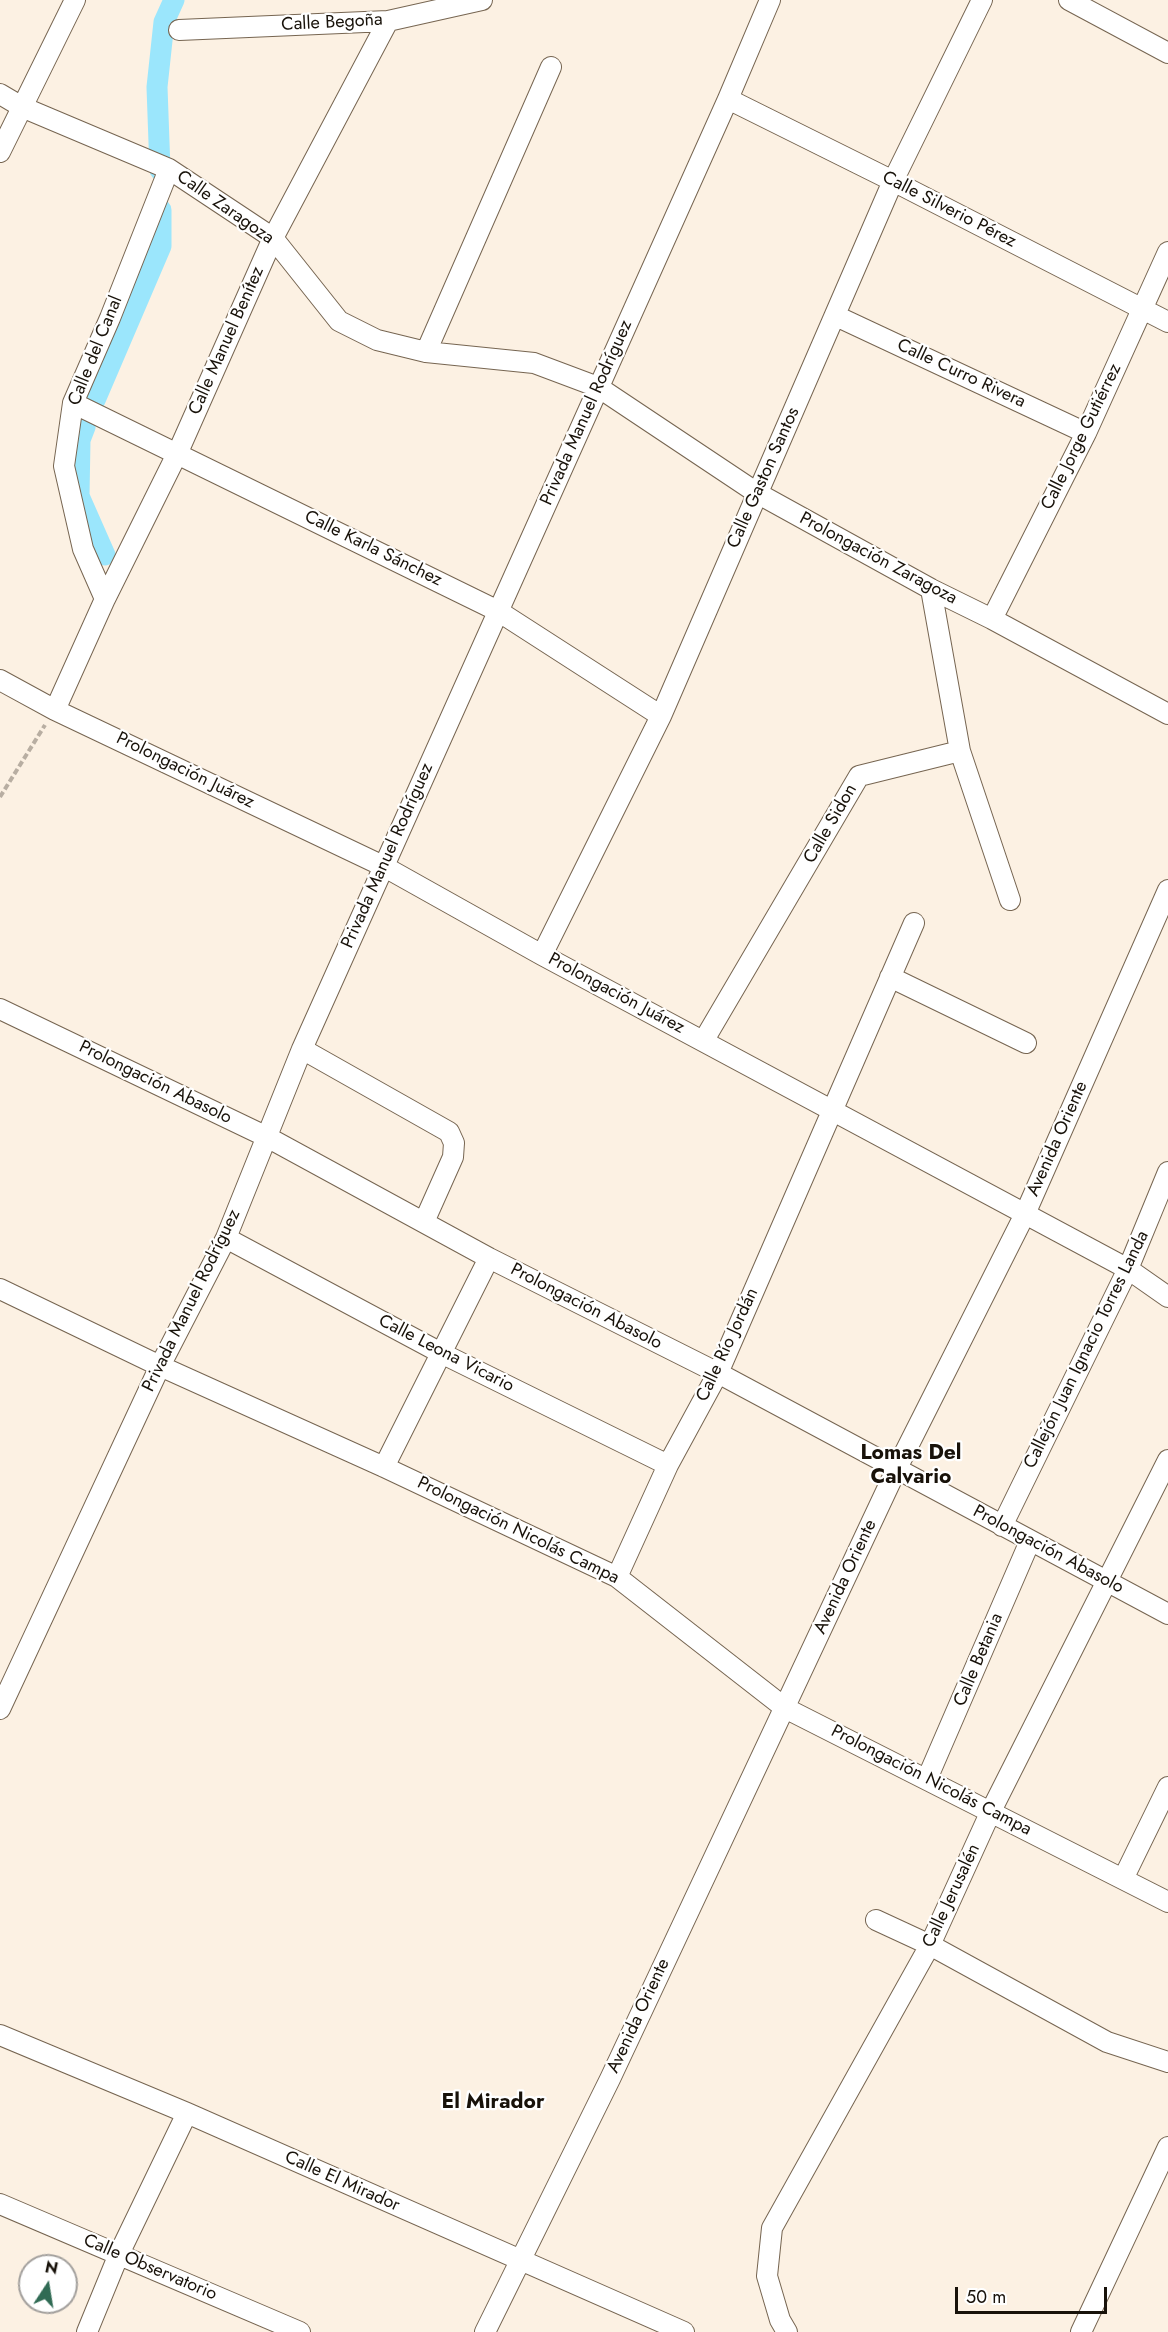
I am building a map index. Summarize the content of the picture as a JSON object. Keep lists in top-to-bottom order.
{
  "streets": {
    "street": [
      "Calle Begoña",
      "Calle Zaragoza",
      "Calle Silverio Pérez",
      "Calle Manuel Benítez",
      "Calle del Canal",
      "Calle Curro Rivera",
      "Privada Manuel Rodríguez",
      "Calle Jorge Gutiérrez",
      "Calle Gaston Santos",
      "Calle Karla Sánchez",
      "Prolongación Zaragoza",
      "Prolongación Juárez",
      "Calle Sidon",
      "Prolongación Abasolo",
      "Avenida Oriente",
      "Calle Río Jordán",
      "Callejón Juan Ignacio Torres Landa",
      "Calle Leona Vicario",
      "Prolongación Nicolás Campa",
      "Calle Betania",
      "Calle Jerusalén",
      "Calle El Mirador",
      "Calle Observatorio"
    ]
  },
  "crossings": [
    ["Calle Begoña", "Calle Manuel Benítez"],
    ["Calle Zaragoza", "Calle Manuel Benítez"],
    ["Calle Zaragoza", "Calle del Canal"],
    ["Calle Zaragoza", "Privada Manuel Rodríguez"],
    ["Calle Zaragoza", "Prolongación Zaragoza"],
    ["Calle Silverio Pérez", "Privada Manuel Rodríguez"],
    ["Calle Silverio Pérez", "Calle Jorge Gutiérrez"],
    ["Calle Silverio Pérez", "Calle Gaston Santos"],
    ["Calle Manuel Benítez", "Calle del Canal"],
    ["Calle Manuel Benítez", "Calle Karla Sánchez"],
    ["Calle del Canal", "Calle Karla Sánchez"],
    ["Calle Curro Rivera", "Calle Jorge Gutiérrez"],
    ["Calle Curro Rivera", "Calle Gaston Santos"],
    ["Privada Manuel Rodríguez", "Calle Karla Sánchez"],
    ["Privada Manuel Rodríguez", "Prolongación Zaragoza"],
    ["Privada Manuel Rodríguez", "Prolongación Juárez"],
    ["Privada Manuel Rodríguez", "Prolongación Abasolo"],
    ["Privada Manuel Rodríguez", "Calle Leona Vicario"],
    ["Privada Manuel Rodríguez", "Prolongación Nicolás Campa"],
    ["Calle Jorge Gutiérrez", "Prolongación Zaragoza"],
    ["Calle Gaston Santos", "Calle Karla Sánchez"],
    ["Calle Gaston Santos", "Prolongación Zaragoza"],
    ["Calle Gaston Santos", "Prolongación Juárez"],
    ["Prolongación Juárez", "Calle Sidon"],
    ["Prolongación Juárez", "Avenida Oriente"],
    ["Prolongación Juárez", "Calle Río Jordán"],
    ["Prolongación Juárez", "Callejón Juan Ignacio Torres Landa"],
    ["Prolongación Abasolo", "Avenida Oriente"],
    ["Prolongación Abasolo", "Calle Río Jordán"],
    ["Prolongación Abasolo", "Callejón Juan Ignacio Torres Landa"],
    ["Prolongación Abasolo", "Calle Betania"],
    ["Prolongación Abasolo", "Calle Jerusalén"],
    ["Avenida Oriente", "Prolongación Nicolás Campa"],
    ["Avenida Oriente", "Calle El Mirador"],
    ["Calle Río Jordán", "Calle Leona Vicario"],
    ["Calle Río Jordán", "Prolongación Nicolás Campa"],
    ["Prolongación Nicolás Campa", "Calle Betania"],
    ["Prolongación Nicolás Campa", "Calle Jerusalén"]
  ],
  "districts": ["Lomas Del Calvario", "El Mirador"],
  "scale_bar": "50 m",
  "north": "top"
}
